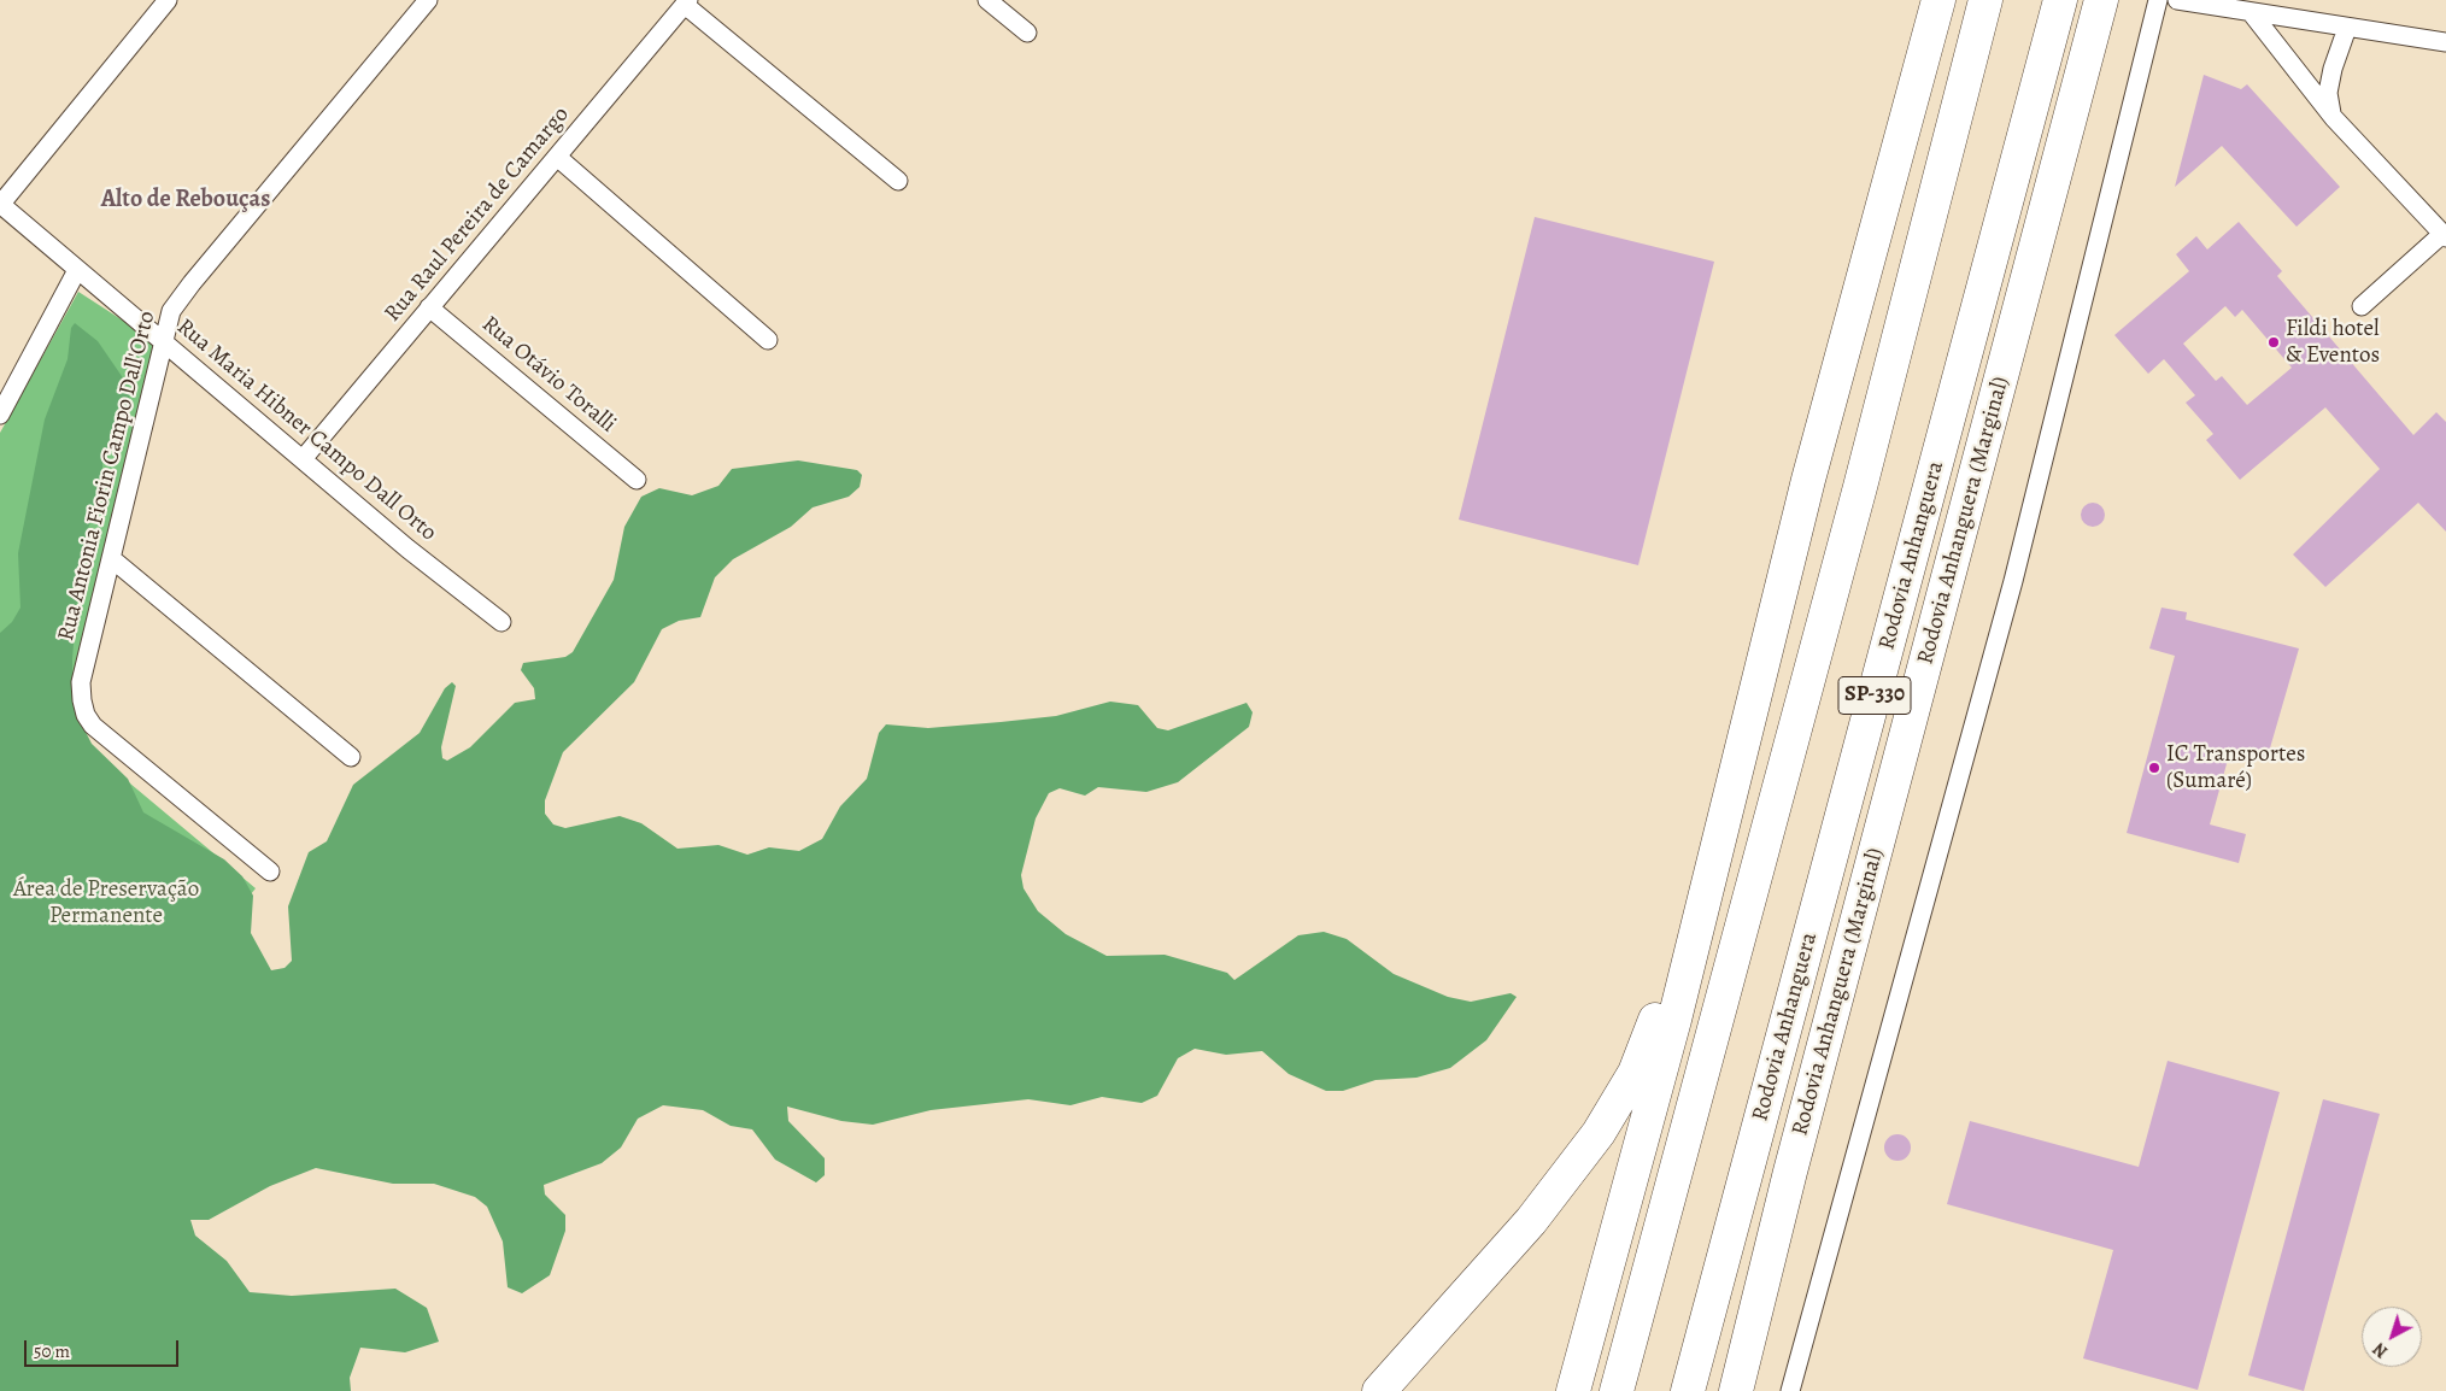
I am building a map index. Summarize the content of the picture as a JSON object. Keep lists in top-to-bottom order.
{
  "streets": {
    "highway": ["Rodovia Anhanguera (Marginal)", "Rodovia Anhanguera", "SP-330"],
    "street": [
      "Rua Raul Pereira de Camargo",
      "Rua Otávio Toralli",
      "Rua Maria Hibner Campo Dall Orto",
      "Rua Antonia Fiorin Campo Dall'Orto"
    ]
  },
  "crossings": [
    ["Rua Raul Pereira de Camargo", "Rua Otávio Toralli"],
    ["Rua Raul Pereira de Camargo", "Rua Maria Hibner Campo Dall Orto"],
    ["Rua Maria Hibner Campo Dall Orto", "Rua Antonia Fiorin Campo Dall'Orto"]
  ],
  "districts": ["Alto de Rebouças"],
  "parks": ["Área de Preservação Permanente"],
  "places": ["Fildi hotel & Eventos", "IC Transportes (Sumaré)"],
  "scale_bar": "50 m",
  "north": "bottom left"
}
